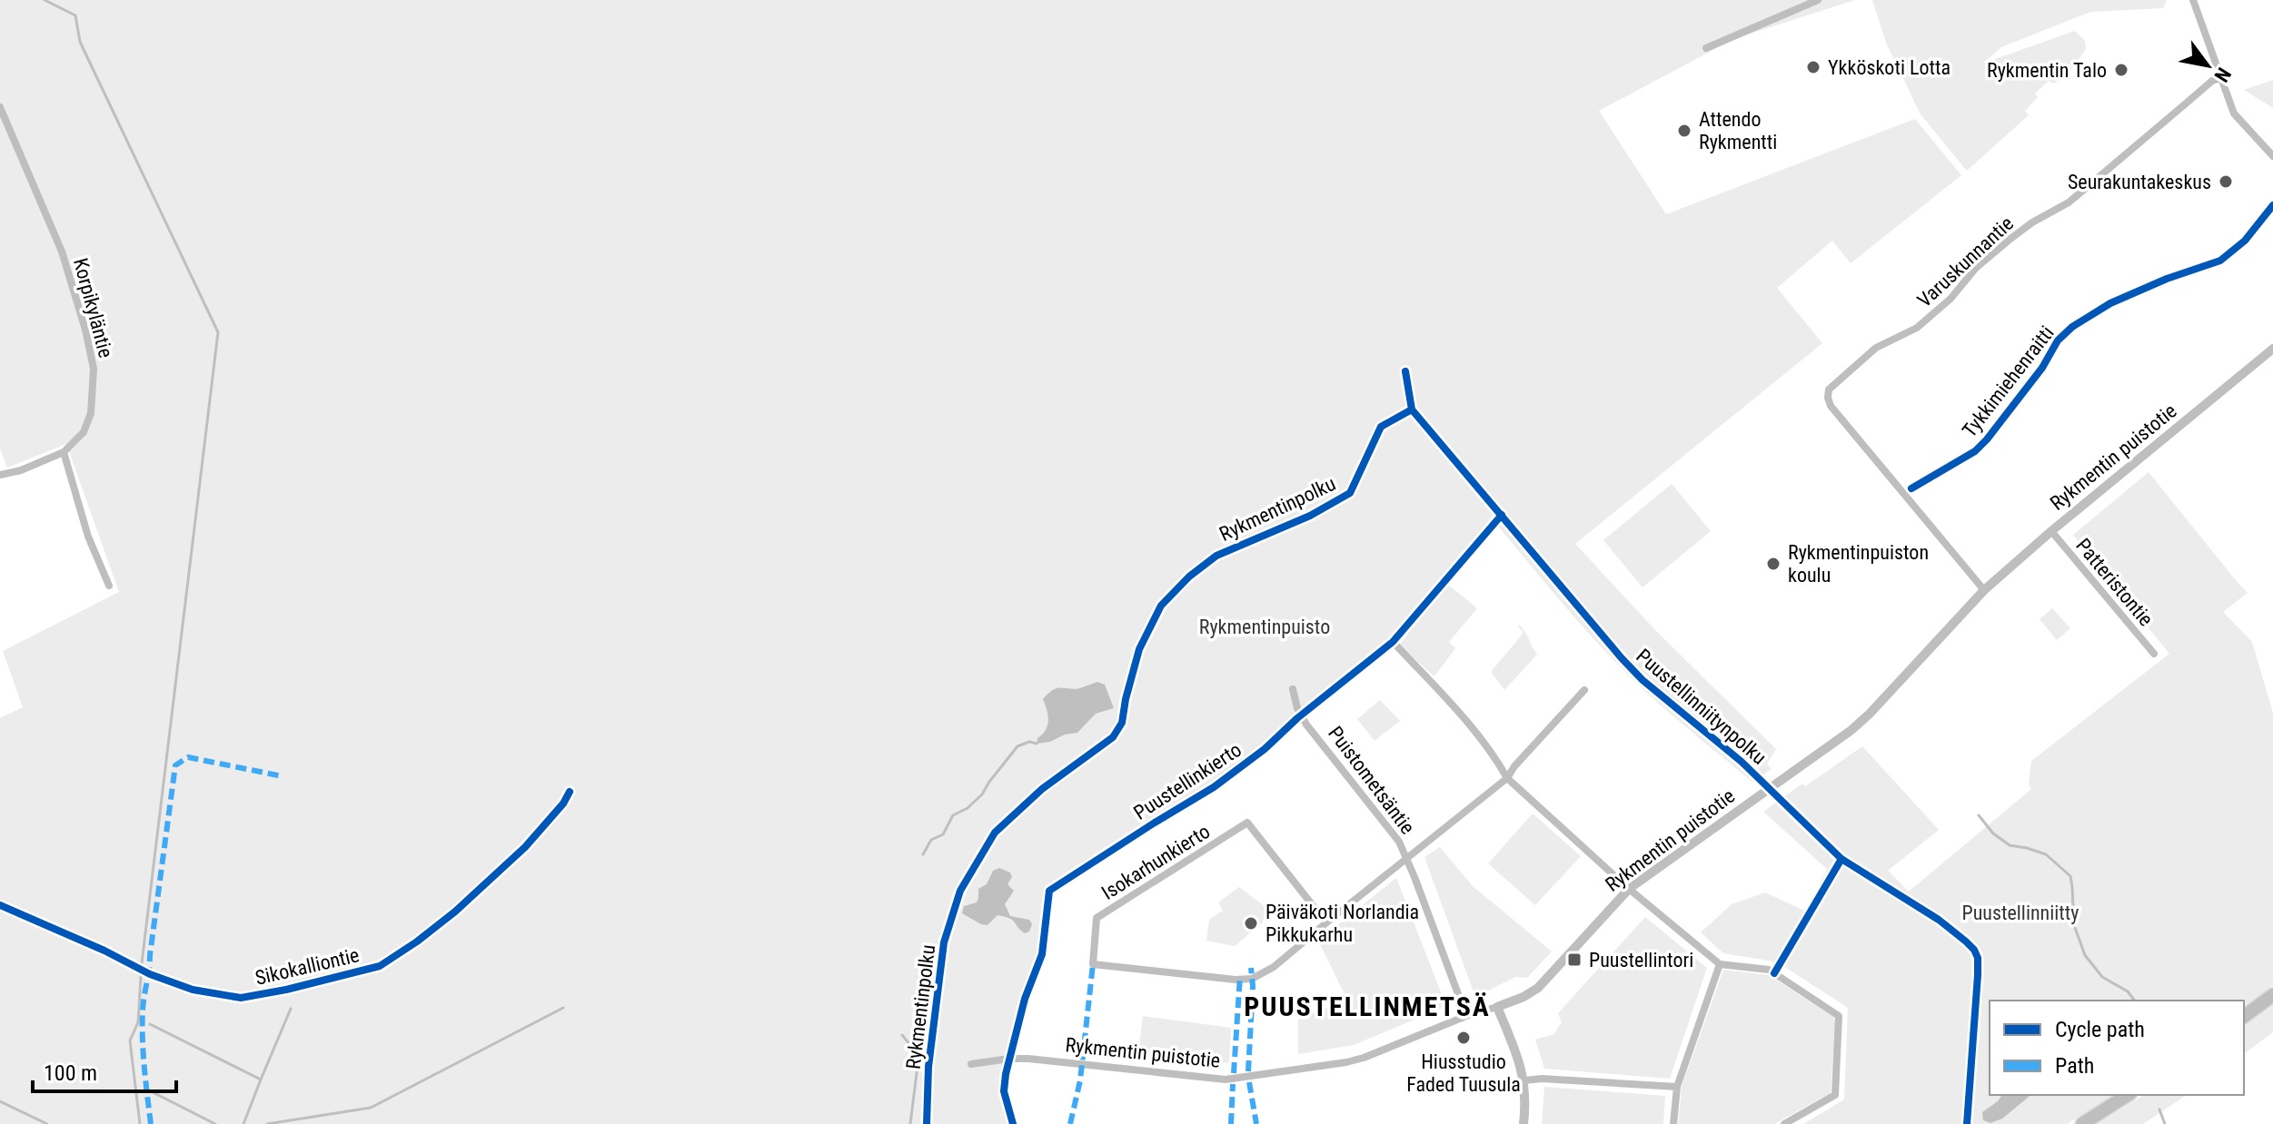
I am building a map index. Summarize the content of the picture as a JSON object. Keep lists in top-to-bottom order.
{
  "streets": {
    "street": [
      "Varuskunnantie",
      "Korpikyläntie",
      "Rykmentin puistotie",
      "Patteristontie",
      "Puistometsäntie",
      "Isokarhunkierto"
    ],
    "cycle path": [
      "Tykkimiehenraitti",
      "Rykmentinpolku",
      "Puustellinniitynpolku",
      "Puustellinkierto",
      "Sikokalliontie"
    ]
  },
  "crossings": [
    ["Varuskunnantie", "Rykmentin puistotie"],
    ["Rykmentin puistotie", "Patteristontie"],
    ["Rykmentin puistotie", "Puistometsäntie"]
  ],
  "districts": ["PUUSTELLINMETSÄ"],
  "parks": ["Rykmentinpuisto", "Puustellinniitty"],
  "places": {
    "other": [
      "Ykköskoti Lotta",
      "Rykmentin Talo",
      "Attendo Rykmentti",
      "Seurakuntakeskus",
      "Rykmentinpuiston koulu",
      "Päiväkoti Norlandia Pikkukarhu",
      "Hiusstudio Faded Tuusula"
    ],
    "transit": ["Puustellintori"]
  },
  "legend": ["Cycle path", "Path"],
  "scale_bar": "100 m",
  "north": "bottom right"
}
